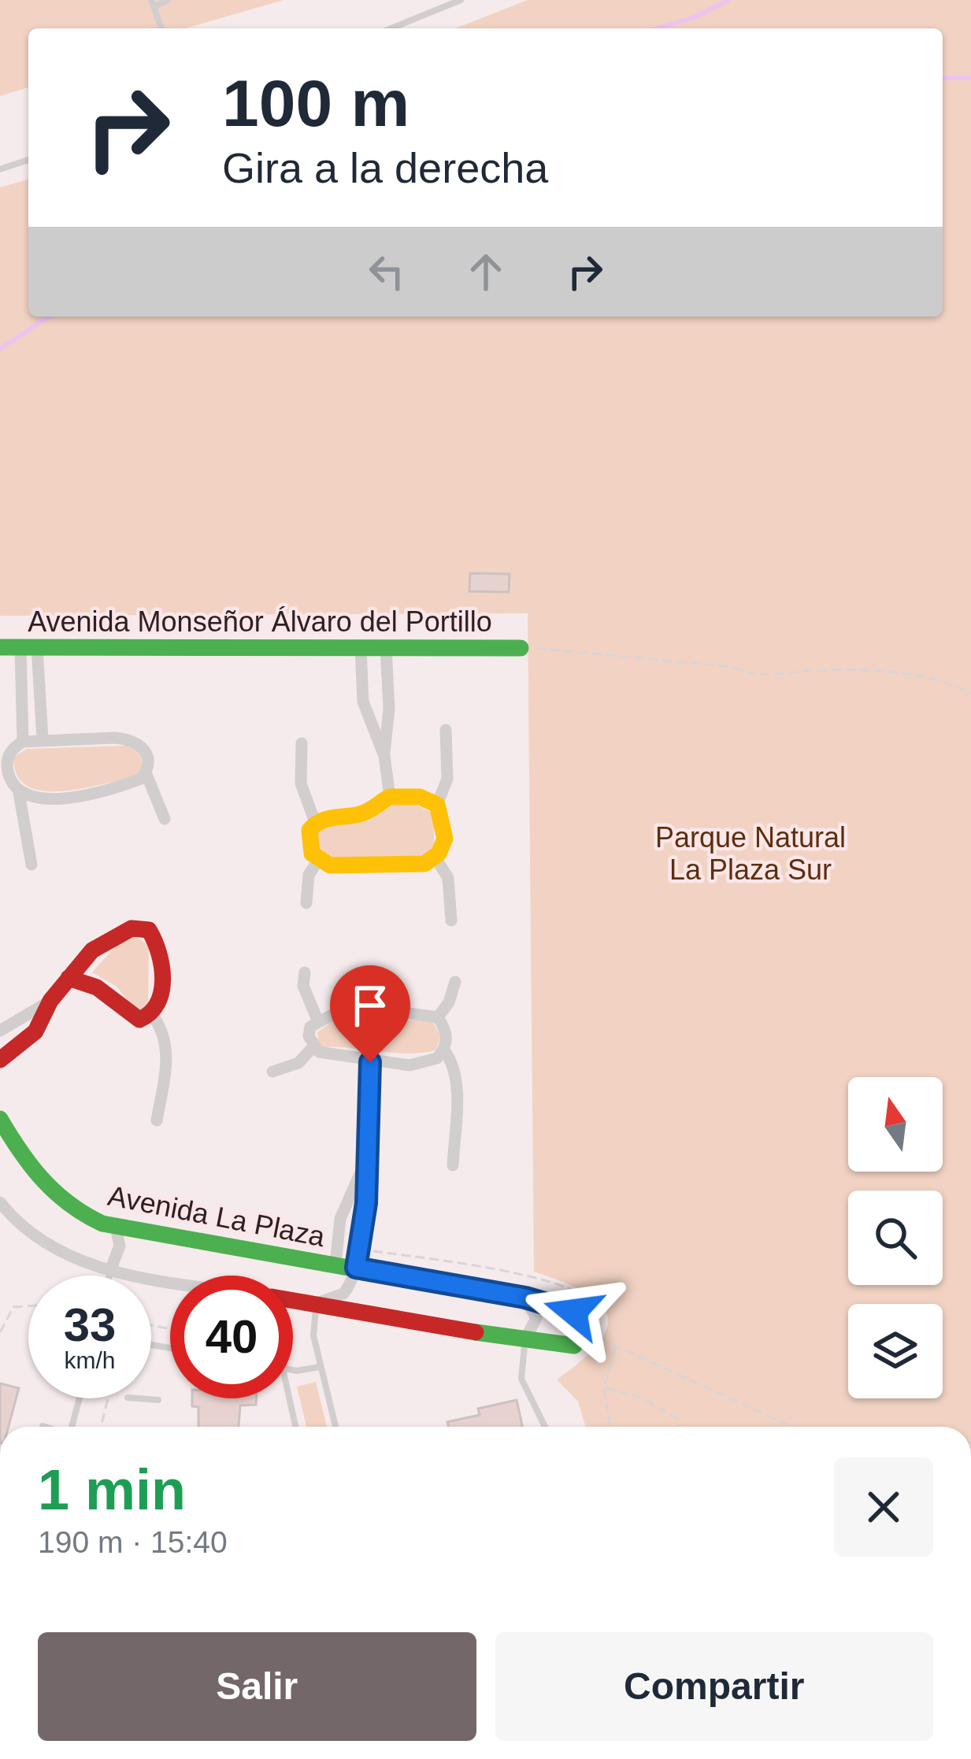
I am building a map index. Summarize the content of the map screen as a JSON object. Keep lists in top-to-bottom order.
{
  "streets": {
    "street": ["Avenida Monseñor Álvaro del Portillo", "Avenida La Plaza"]
  },
  "parks": ["Parque Natural La Plaza Sur"],
  "north": "top",
  "page": {
    "turn": ["100 m", "Gira a la derecha"],
    "speed": "33 km/h",
    "limit": "40",
    "heading": ["1 min", "190 m · 15:40"],
    "buttons": ["Salir", "Compartir"]
  }
}
